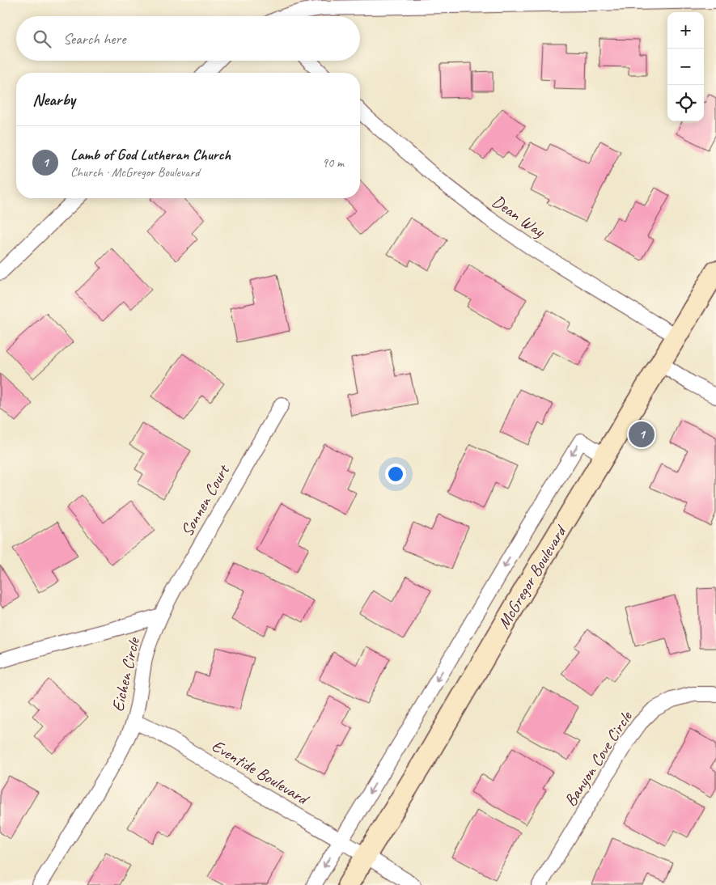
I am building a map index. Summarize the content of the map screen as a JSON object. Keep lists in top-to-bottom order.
{
  "streets": {
    "main road": ["McGregor Boulevard"],
    "street": [
      "Dean Way",
      "Sonnen Court",
      "Eichen Circle",
      "Banyon Cove Circle",
      "Eventide Boulevard"
    ]
  },
  "crossings": [
    ["Dean Way", "McGregor Boulevard"],
    ["Sonnen Court", "Eichen Circle"],
    ["McGregor Boulevard", "Eventide Boulevard"],
    ["Eichen Circle", "Eventide Boulevard"]
  ],
  "page": {
    "map_buttons": ["+", "−"],
    "search": "Search here",
    "heading": "Nearby",
    "list": [
      {
        "mark": "1",
        "name": "Lamb of God Lutheran Church",
        "note": "Church · McGregor Boulevard",
        "value": "90 m"
      }
    ],
    "pins": "1"
  }
}
